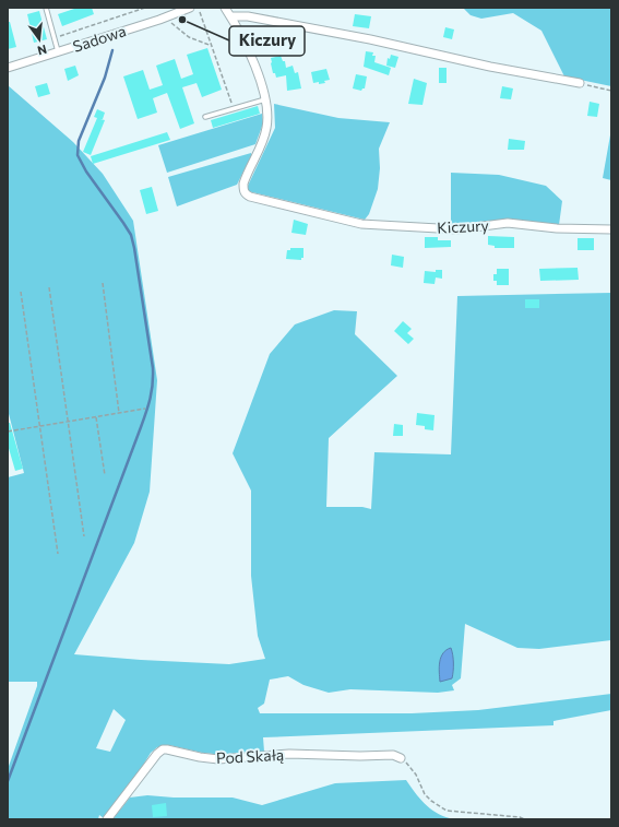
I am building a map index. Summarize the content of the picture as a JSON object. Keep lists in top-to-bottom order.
{
  "streets": {
    "street": ["Sadowa", "Kiczury", "Pod Skałą"]
  },
  "places": ["Kiczury"],
  "north": "bottom"
}
